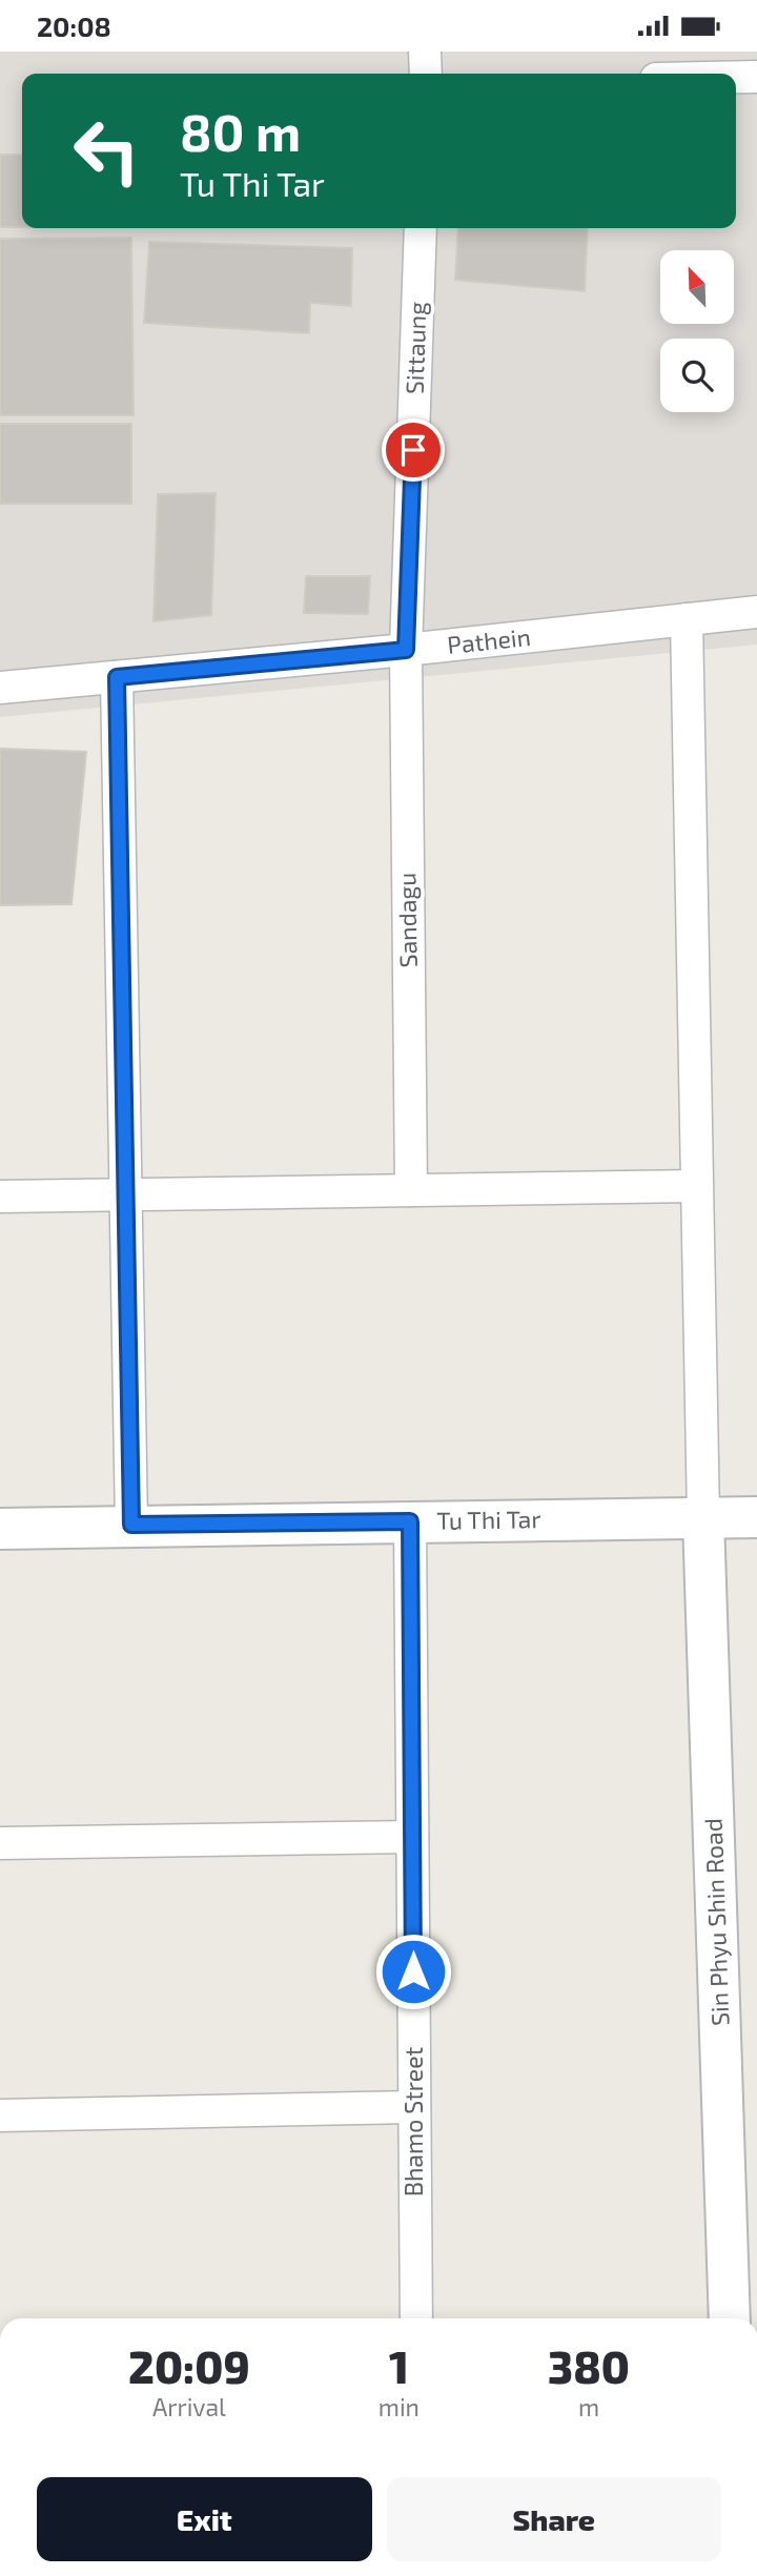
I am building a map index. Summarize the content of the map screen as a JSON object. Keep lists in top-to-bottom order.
{
  "streets": {
    "street": [
      "Sittaung",
      "Pathein",
      "Sandagu",
      "Tu Thi Tar",
      "Sin Phyu Shin Road",
      "Bhamo Street"
    ]
  },
  "crossings": [
    ["Sittaung", "Pathein"],
    ["Sittaung", "Sandagu"],
    ["Pathein", "Sandagu"],
    ["Tu Thi Tar", "Sin Phyu Shin Road"],
    ["Tu Thi Tar", "Bhamo Street"]
  ],
  "north": "top left",
  "page": {
    "status": "20:08",
    "turn": ["80 m", "Tu Thi Tar"],
    "eta": [
      "20:09",
      "Arrival",
      "1",
      "min",
      "380",
      "m"
    ],
    "buttons": ["Exit", "Share"]
  }
}
